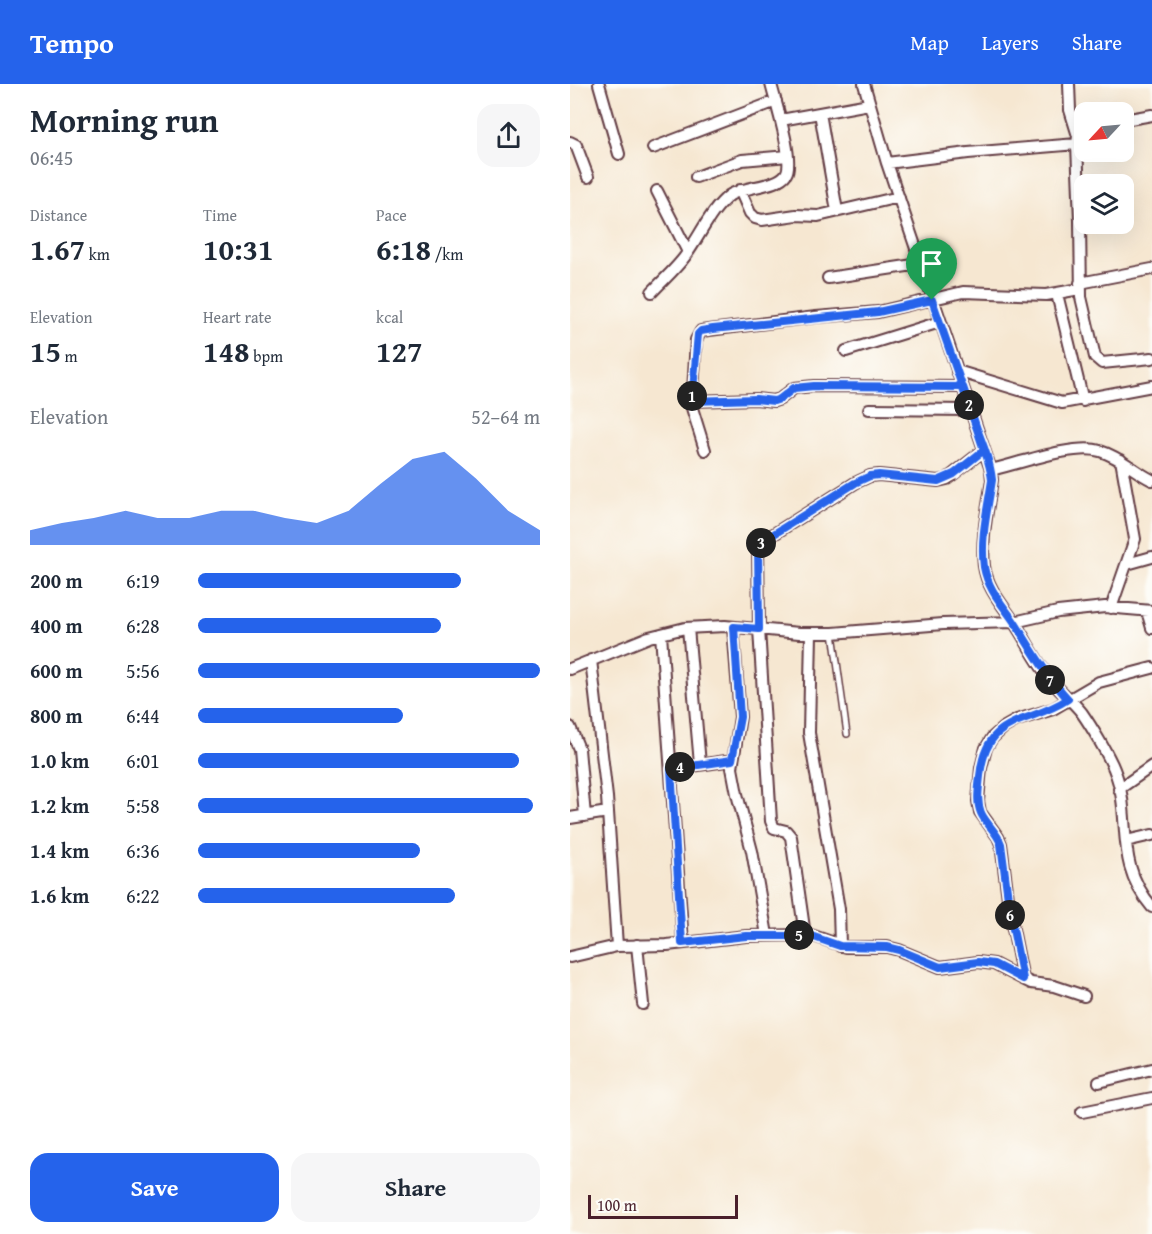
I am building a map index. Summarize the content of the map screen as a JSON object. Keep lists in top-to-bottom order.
{
  "scale_bar": "100 m",
  "north": "bottom left",
  "page": {
    "header": "Tempo",
    "nav": ["Map", "Layers", "Share"],
    "heading": ["Morning run", "06:45"],
    "stats": [
      ["Distance", "1.67 km"],
      ["Time", "10:31"],
      ["Pace", "6:18 /km"],
      ["Elevation", "15 m"],
      ["Heart rate", "148 bpm"],
      ["kcal", "127"]
    ],
    "pins": [
      "1",
      "2",
      "3",
      "7",
      "4",
      "6",
      "5"
    ],
    "chart": ["Elevation", "52–64 m"],
    "list": [
      {
        "name": "200 m",
        "note": "6:19"
      },
      {
        "name": "400 m",
        "note": "6:28"
      },
      {
        "name": "600 m",
        "note": "5:56"
      },
      {
        "name": "800 m",
        "note": "6:44"
      },
      {
        "name": "1.0 km",
        "note": "6:01"
      },
      {
        "name": "1.2 km",
        "note": "5:58"
      },
      {
        "name": "1.4 km",
        "note": "6:36"
      },
      {
        "name": "1.6 km",
        "note": "6:22"
      }
    ],
    "buttons": ["Save", "Share"],
    "scale": "100 m"
  }
}
